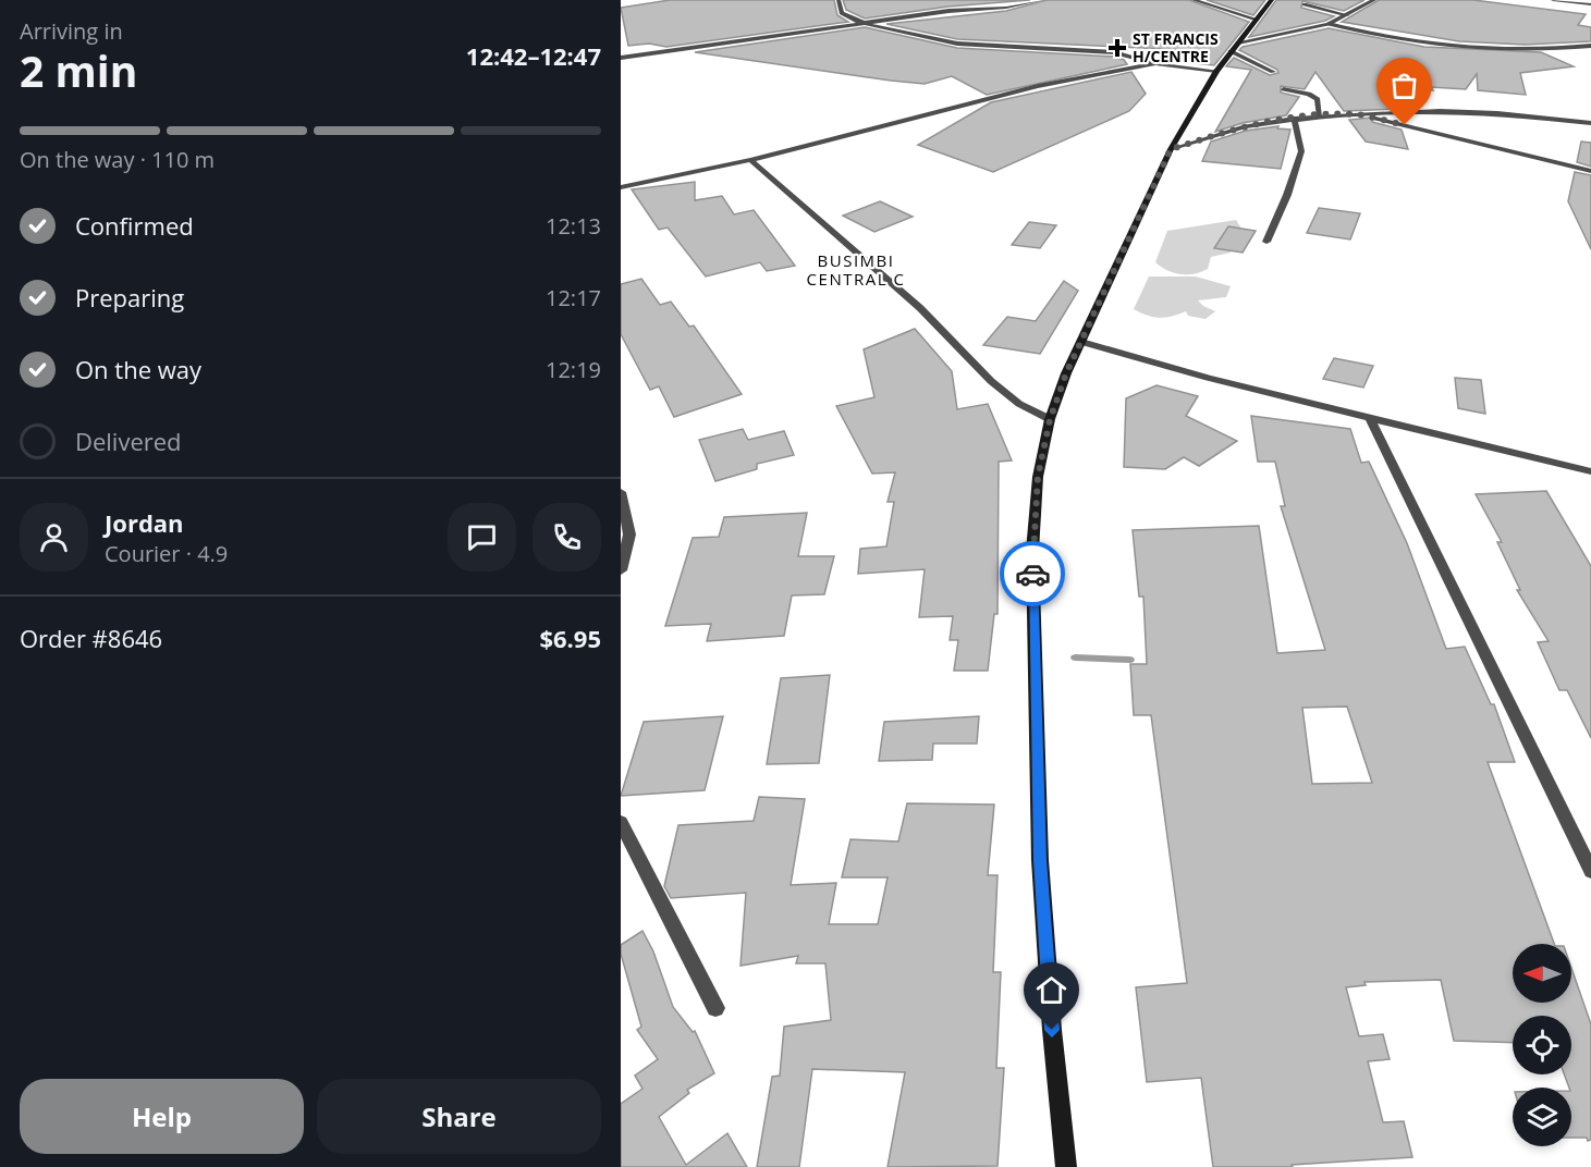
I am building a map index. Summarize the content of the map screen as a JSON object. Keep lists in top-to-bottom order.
{
  "districts": ["BUSIMBI CENTRAL C"],
  "places": {
    "health": ["ST FRANCIS H/CENTRE"]
  },
  "north": "left",
  "page": {
    "heading": ["2 min", "Arriving in", "12:42–12:47"],
    "panel": [
      "Jordan",
      "Courier · 4.9",
      "Order #8646",
      "$6.95"
    ],
    "bar": "On the way · 110 m",
    "list": [
      ["Confirmed", "12:13"],
      ["Preparing", "12:17"],
      ["On the way", "12:19"],
      "Delivered"
    ],
    "buttons": ["Help", "Share"]
  }
}
